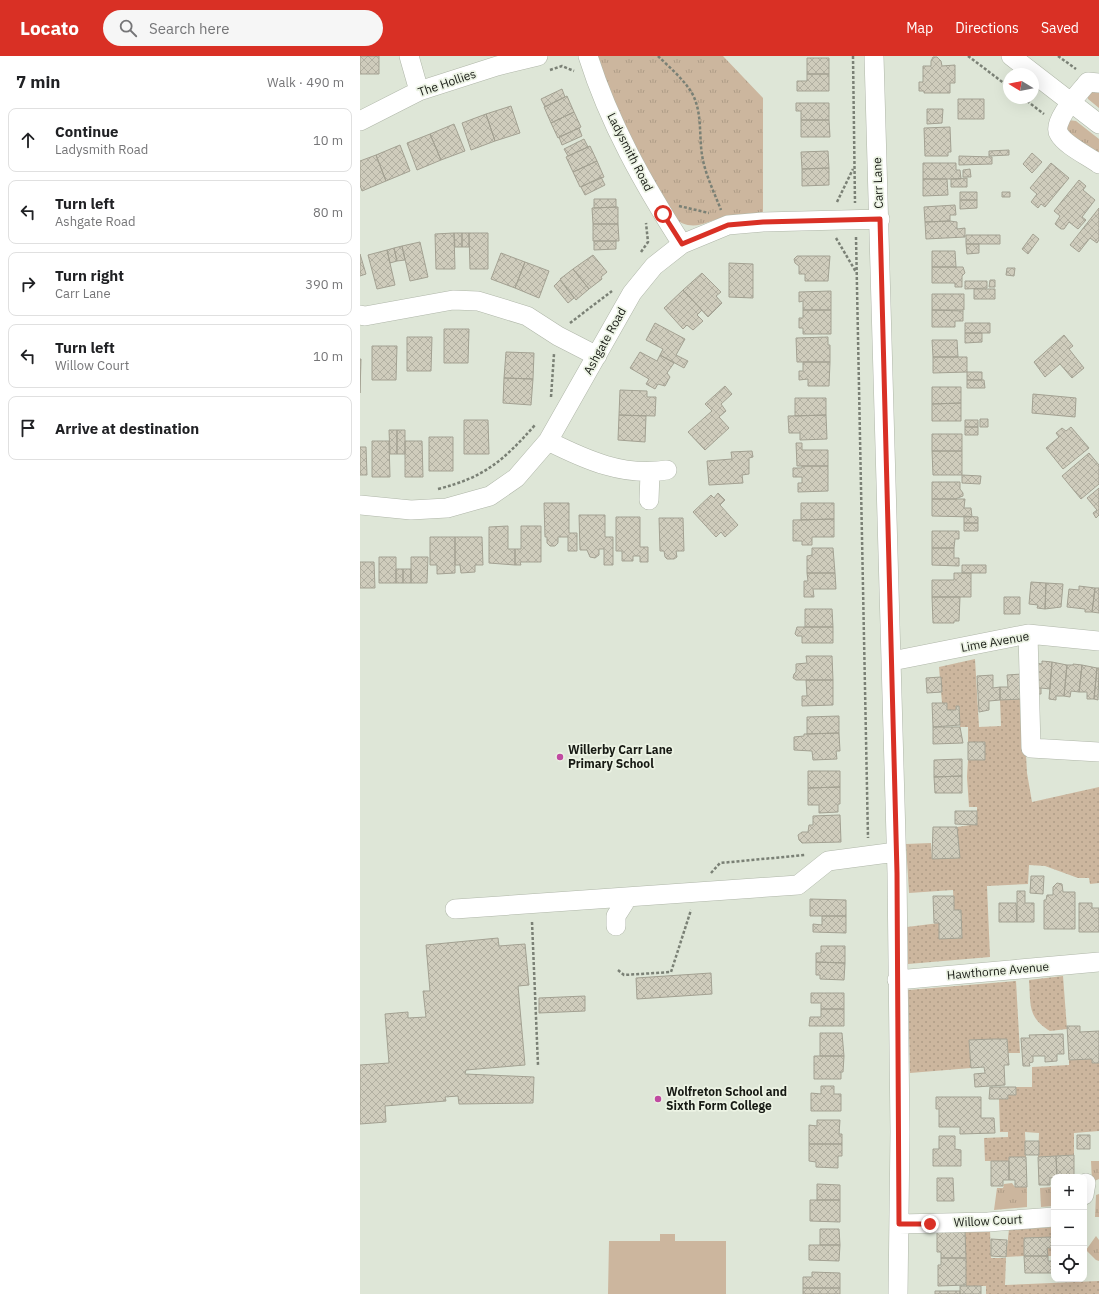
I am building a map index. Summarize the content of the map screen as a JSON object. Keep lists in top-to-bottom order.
{
  "streets": {
    "street": [
      "The Hollies",
      "Ladysmith Road",
      "Carr Lane",
      "Ashgate Road",
      "Lime Avenue",
      "Hawthorne Avenue",
      "Willow Court"
    ]
  },
  "crossings": [
    ["Ladysmith Road", "Ashgate Road"],
    ["Carr Lane", "Ashgate Road"],
    ["Carr Lane", "Lime Avenue"],
    ["Carr Lane", "Hawthorne Avenue"],
    ["Carr Lane", "Willow Court"]
  ],
  "places": ["Willerby Carr Lane Primary School", "Wolfreton School and Sixth Form College"],
  "north": "left",
  "page": {
    "header": "Locato",
    "search": "Search here",
    "nav": ["Map", "Directions", "Saved"],
    "heading": ["7 min", "Walk · 490 m"],
    "list": [
      ["Continue", "Ladysmith Road", "10 m"],
      ["Turn left", "Ashgate Road", "80 m"],
      ["Turn right", "Carr Lane", "390 m"],
      ["Turn left", "Willow Court", "10 m"],
      "Arrive at destination"
    ],
    "map_buttons": ["+", "−"]
  }
}
